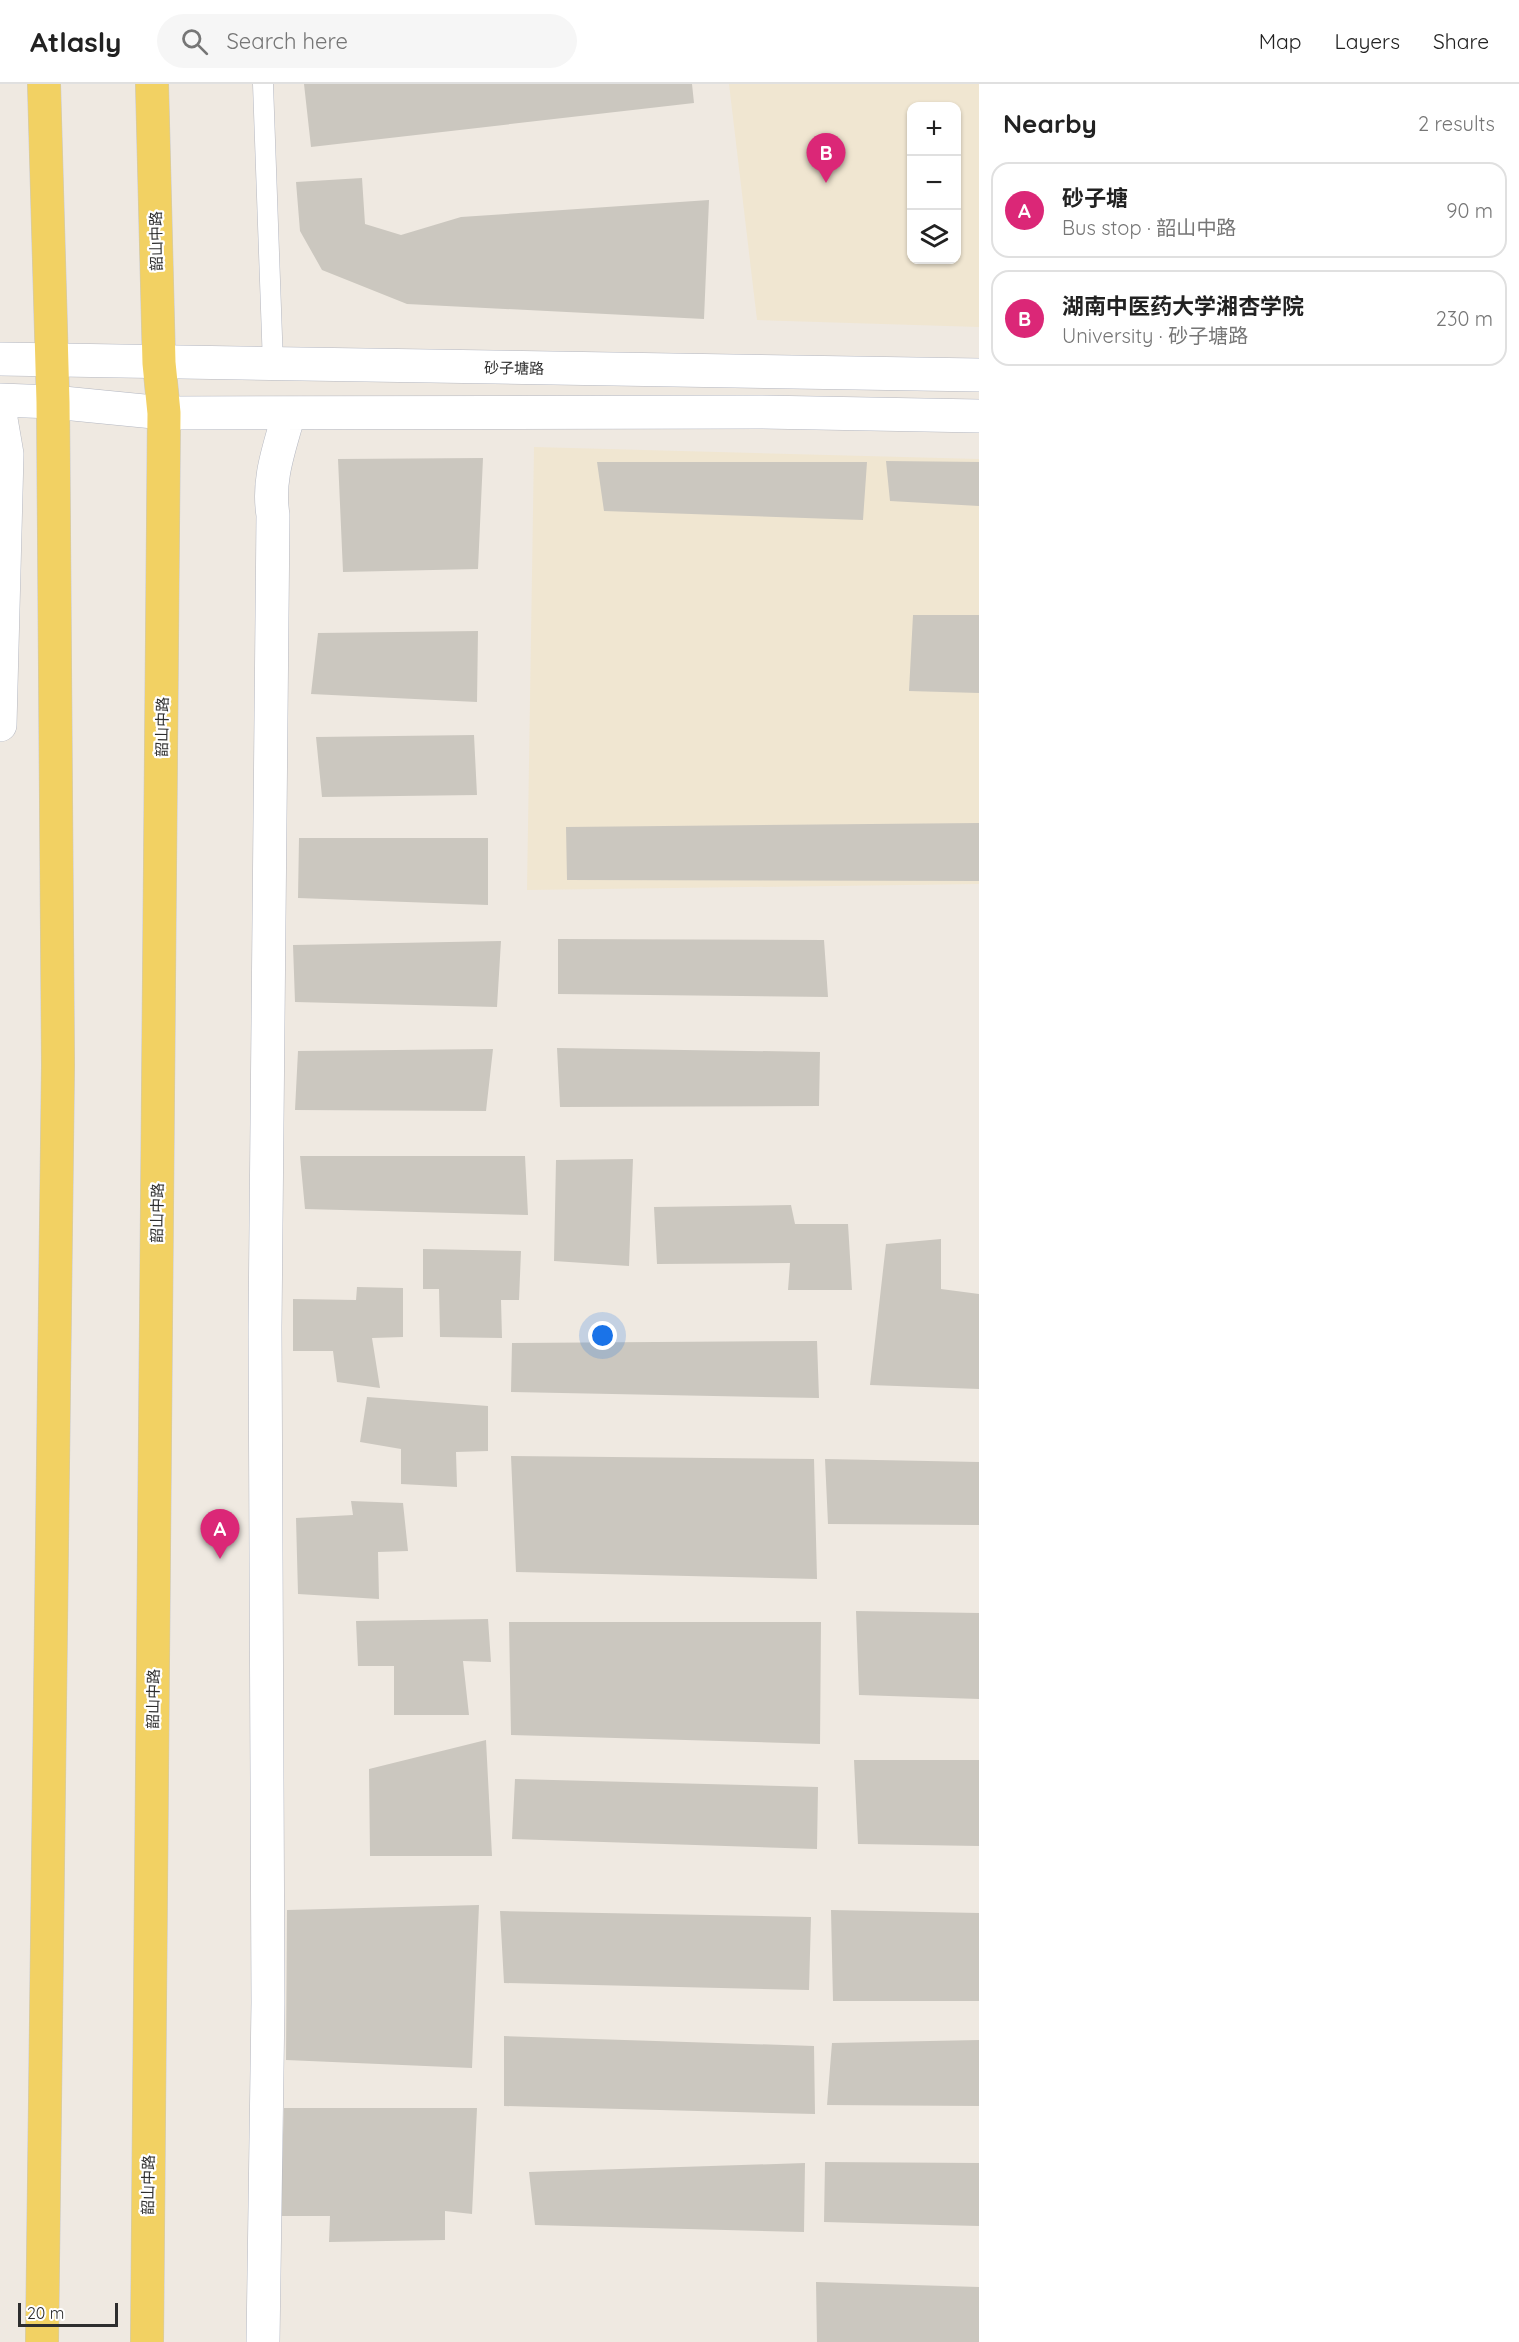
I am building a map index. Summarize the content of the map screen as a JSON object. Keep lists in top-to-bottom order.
{
  "streets": {
    "main road": ["韶山中路"],
    "street": ["砂子塘路"]
  },
  "crossings": [
    ["韶山中路", "砂子塘路"]
  ],
  "scale_bar": "20 m",
  "page": {
    "header": "Atlasly",
    "search": "Search here",
    "nav": ["Map", "Layers", "Share"],
    "heading": ["Nearby", "2 results"],
    "map_buttons": ["+", "−"],
    "pins": ["B", "A"],
    "list": [
      {
        "mark": "A",
        "name": "砂子塘",
        "note": "Bus stop · 韶山中路",
        "value": "90 m"
      },
      {
        "mark": "B",
        "name": "湖南中医药大学湘杏学院",
        "note": "University · 砂子塘路",
        "value": "230 m"
      }
    ],
    "scale": "20 m"
  }
}
